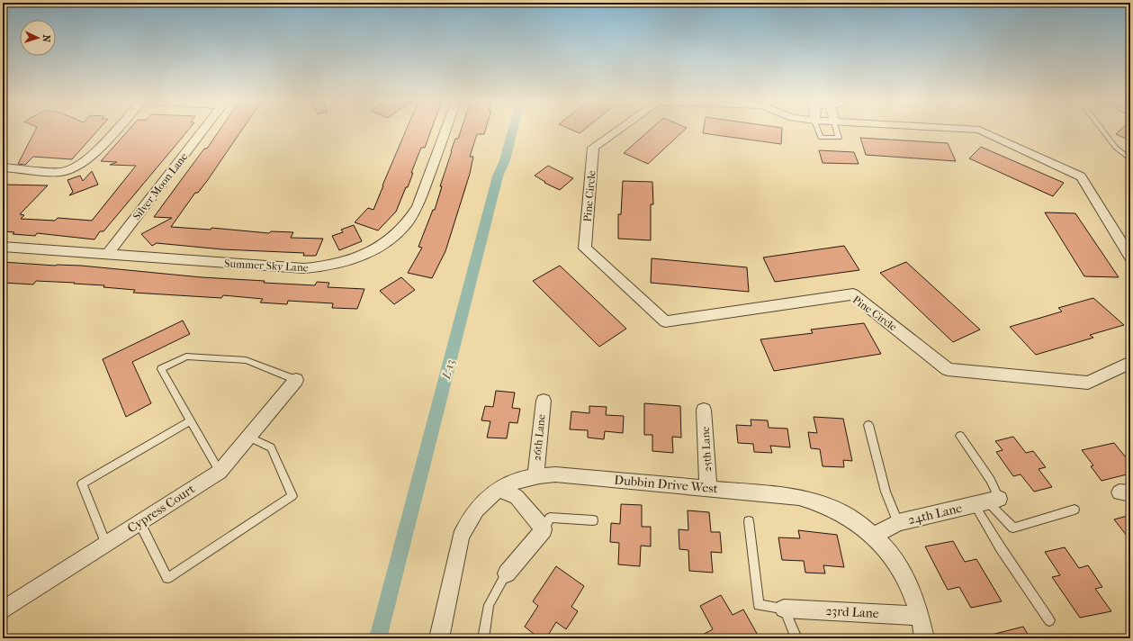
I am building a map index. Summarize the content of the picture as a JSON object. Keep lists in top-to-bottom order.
{
  "streets": {
    "street": [
      "Silver Moon Lane",
      "Pine Circle",
      "Summer Sky Lane",
      "26th Lane",
      "25th Lane",
      "Dubbin Drive West",
      "Cypress Court",
      "24th Lane",
      "23rd Lane"
    ]
  },
  "crossings": [
    ["Silver Moon Lane", "Summer Sky Lane"],
    ["26th Lane", "Dubbin Drive West"],
    ["25th Lane", "Dubbin Drive West"],
    ["Dubbin Drive West", "24th Lane"],
    ["Dubbin Drive West", "23rd Lane"]
  ],
  "water": ["L-13"],
  "north": "right"
}
